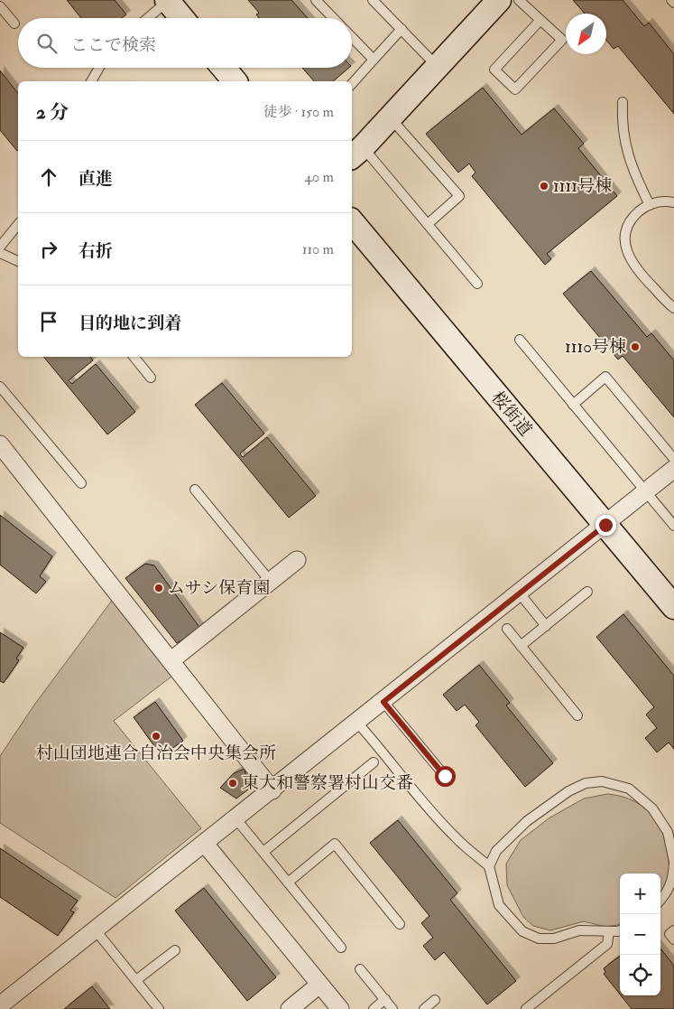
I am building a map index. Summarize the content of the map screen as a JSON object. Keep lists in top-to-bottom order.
{
  "streets": {
    "street": ["桜街道"]
  },
  "places": [
    "1111号棟",
    "1110号棟",
    "ムサシ保育園",
    "村山団地連合自治会中央集会所",
    "東大和警察署村山交番"
  ],
  "north": "bottom left",
  "page": {
    "search": "ここで検索",
    "heading": ["2 分", "徒歩 · 150 m"],
    "list": [
      ["直進", "40 m"],
      ["右折", "110 m"],
      "目的地に到着"
    ],
    "map_buttons": ["+", "−"]
  }
}
